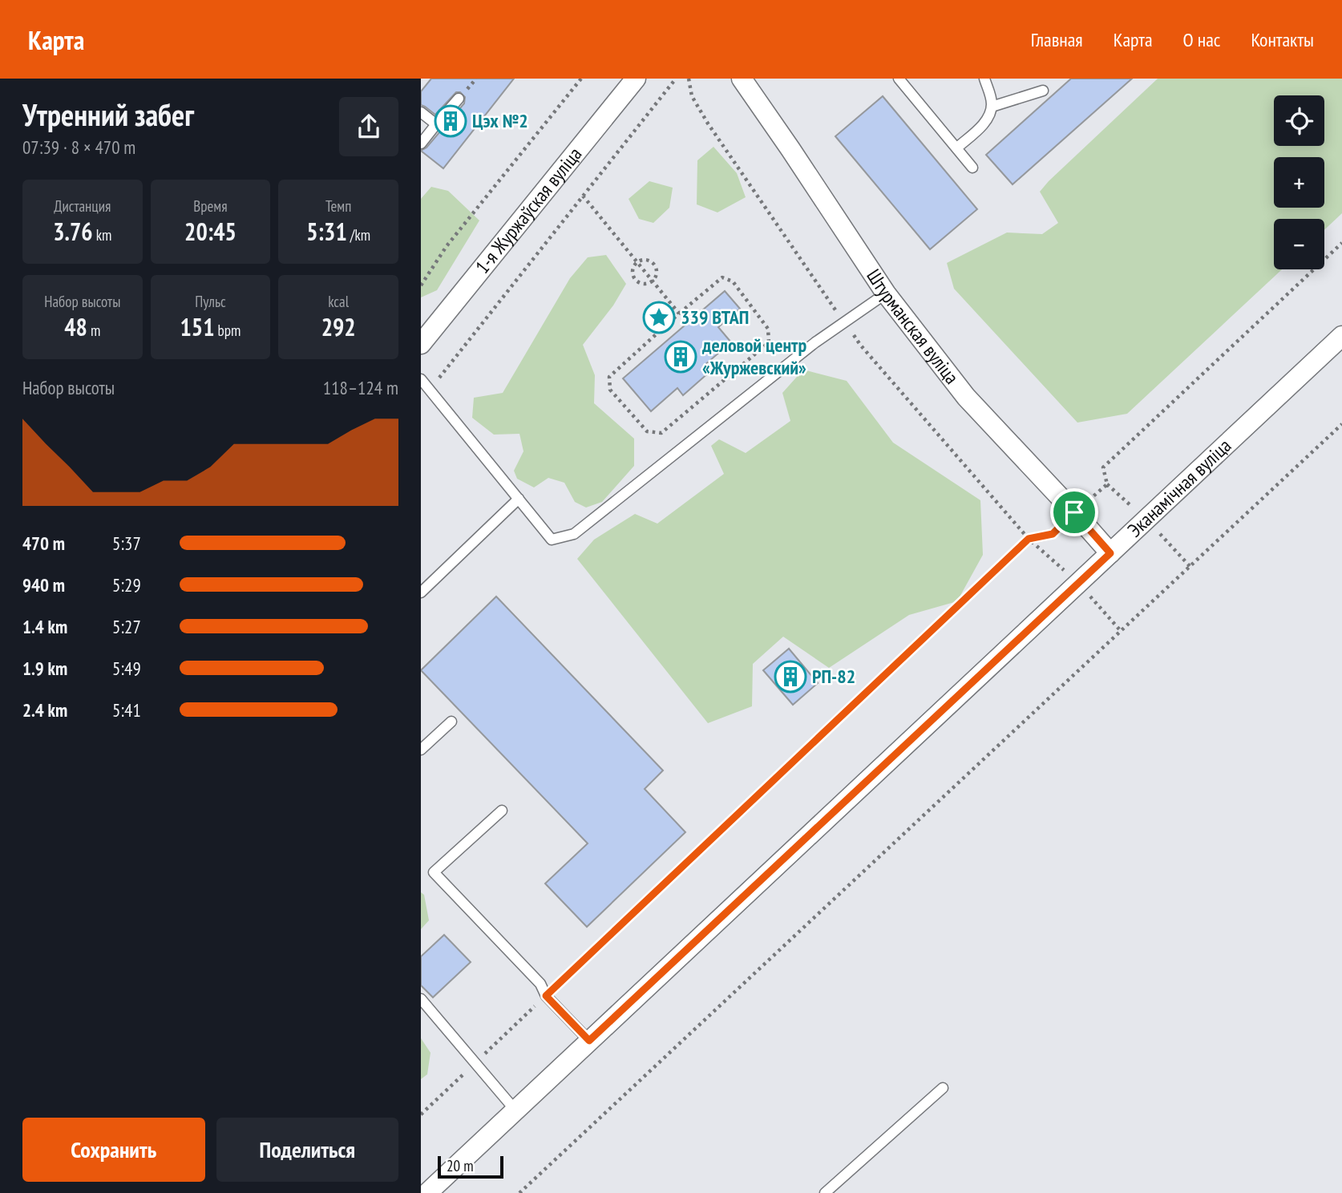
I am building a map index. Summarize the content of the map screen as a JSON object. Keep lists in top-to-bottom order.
{
  "streets": {
    "street": ["1-я Журжаўская вуліца", "Штурманская вуліца", "Эканамічная вуліца"]
  },
  "crossings": [
    ["Штурманская вуліца", "Эканамічная вуліца"]
  ],
  "places": {
    "building": ["Цэх №2", "деловой центр «Журжевский»", "РП-82"],
    "place": ["339 ВТАП"]
  },
  "scale_bar": "20 m",
  "page": {
    "header": "Карта",
    "nav": [
      "Главная",
      "Карта",
      "О нас",
      "Контакты"
    ],
    "heading": ["Утренний забег", "07:39 · 8 × 470 m"],
    "map_buttons": ["+", "−"],
    "stats": [
      ["Дистанция", "3.76 km"],
      ["Время", "20:45"],
      ["Темп", "5:31 /km"],
      ["Набор высоты", "48 m"],
      ["Пульс", "151 bpm"],
      ["kcal", "292"]
    ],
    "chart": ["Набор высоты", "118–124 m"],
    "list": [
      {
        "name": "470 m",
        "note": "5:37"
      },
      {
        "name": "940 m",
        "note": "5:29"
      },
      {
        "name": "1.4 km",
        "note": "5:27"
      },
      {
        "name": "1.9 km",
        "note": "5:49"
      },
      {
        "name": "2.4 km",
        "note": "5:41"
      }
    ],
    "buttons": ["Сохранить", "Поделиться"],
    "scale": "20 m"
  }
}
